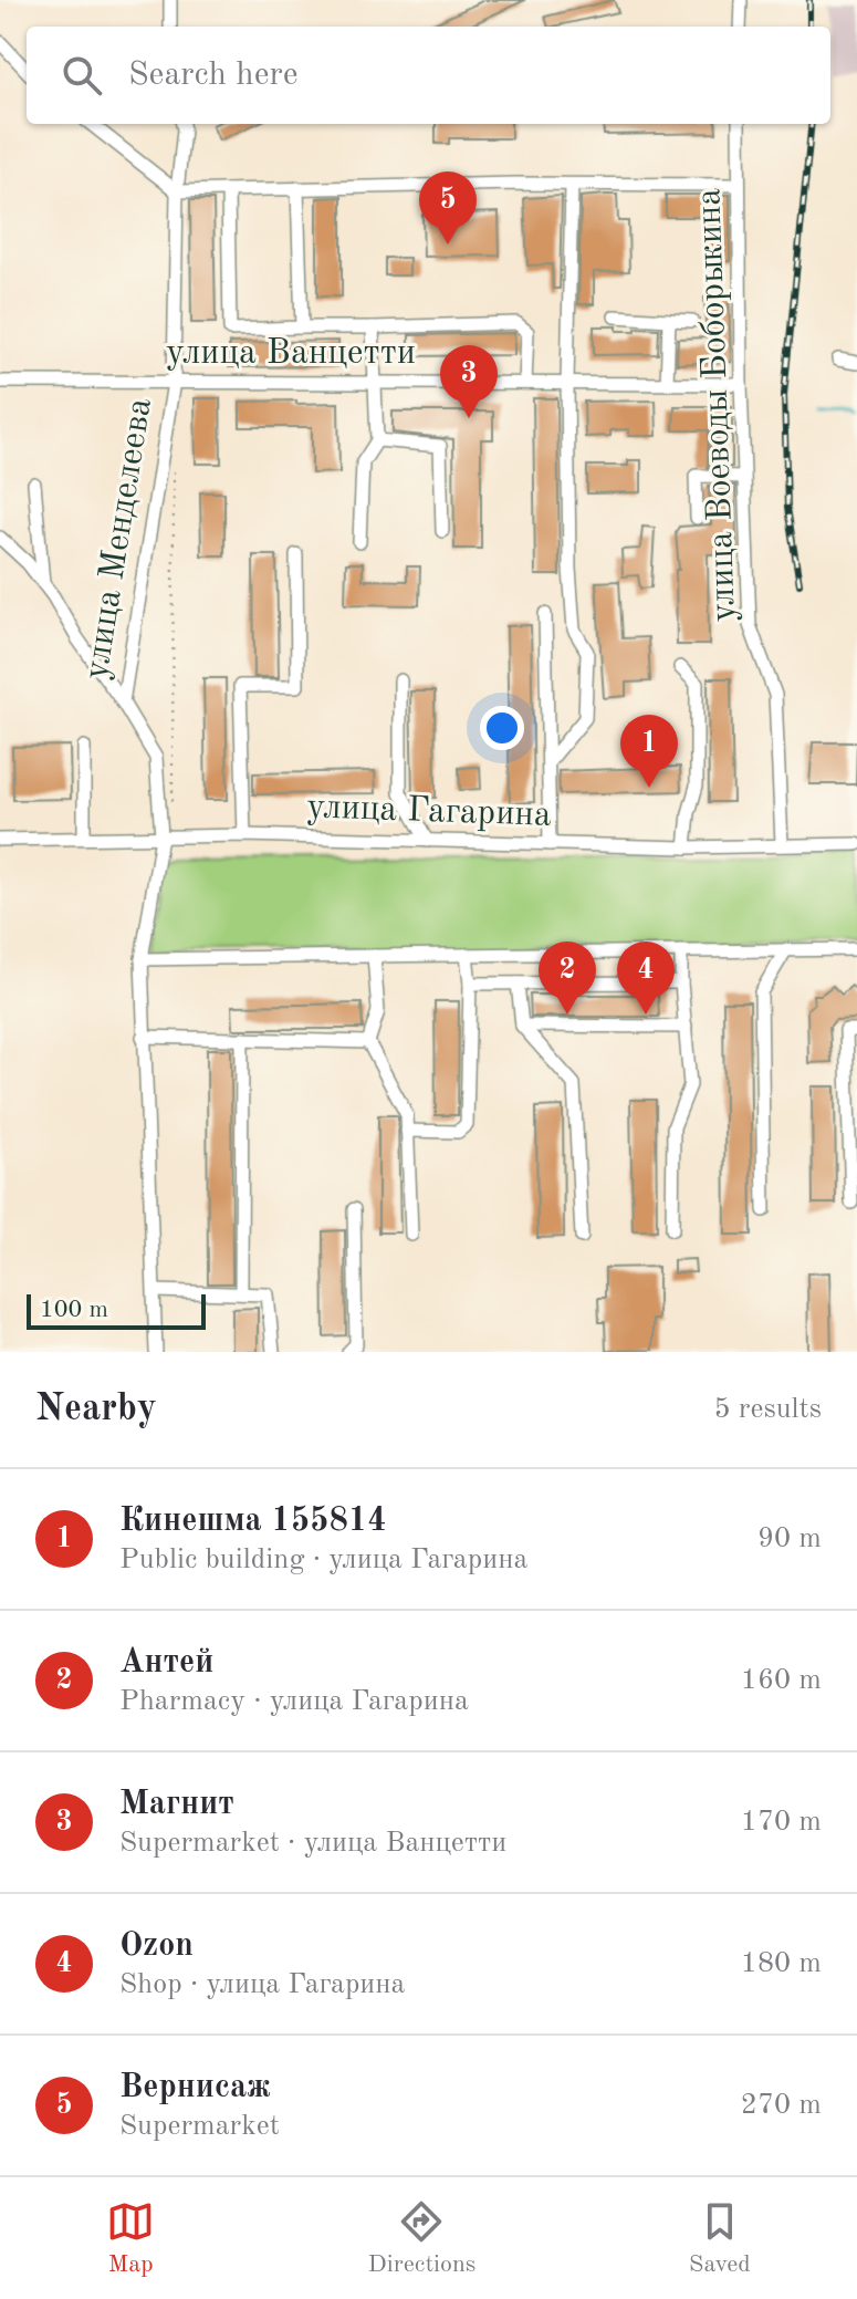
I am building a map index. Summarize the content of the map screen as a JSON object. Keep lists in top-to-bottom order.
{
  "streets": {
    "street": [
      "улица Ванцетти",
      "улица Воеводы Боборыкина",
      "улица Менделеева",
      "улица Гагарина"
    ]
  },
  "crossings": [
    ["улица Ванцетти", "улица Воеводы Боборыкина"],
    ["улица Ванцетти", "улица Менделеева"],
    ["улица Воеводы Боборыкина", "улица Гагарина"]
  ],
  "scale_bar": "100 m",
  "page": {
    "search": "Search here",
    "pins": [
      "5",
      "3",
      "1",
      "2",
      "4"
    ],
    "scale": "100 m",
    "heading": ["Nearby", "5 results"],
    "list": [
      {
        "mark": "1",
        "name": "Кинешма 155814",
        "note": "Public building · улица Гагарина",
        "value": "90 m"
      },
      {
        "mark": "2",
        "name": "Антей",
        "note": "Pharmacy · улица Гагарина",
        "value": "160 m"
      },
      {
        "mark": "3",
        "name": "Магнит",
        "note": "Supermarket · улица Ванцетти",
        "value": "170 m"
      },
      {
        "mark": "4",
        "name": "Ozon",
        "note": "Shop · улица Гагарина",
        "value": "180 m"
      },
      {
        "mark": "5",
        "name": "Вернисаж",
        "note": "Supermarket",
        "value": "270 m"
      }
    ],
    "nav": ["Map", "Directions", "Saved"]
  }
}
